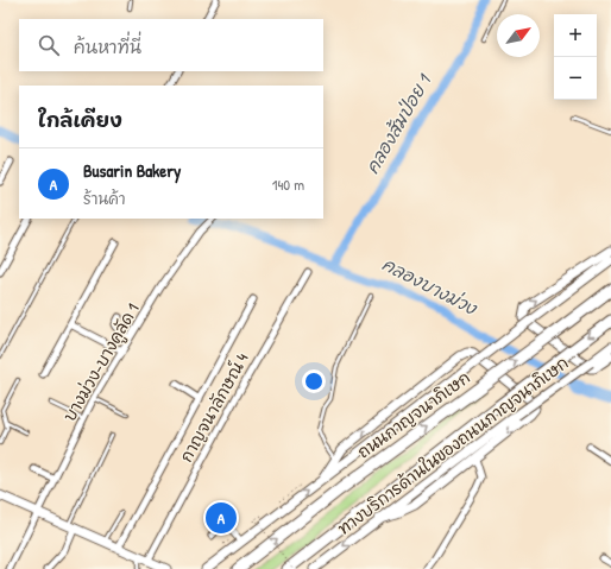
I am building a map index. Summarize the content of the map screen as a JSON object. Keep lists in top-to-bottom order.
{
  "streets": {
    "highway": ["ถนนกาญจนาภิเษก"],
    "main road": ["ทางบริการด้านในของถนนกาญจนาภิเษก"],
    "street": ["บางม่วง-บางคูลัด 1", "กาญจนาลักษณ์ 4"]
  },
  "water": ["คลองส้มป่อย 1", "คลองบางม่วง"],
  "north": "top right",
  "page": {
    "map_buttons": ["+", "−"],
    "search": "ค้นหาที่นี่",
    "heading": "ใกล้เคียง",
    "list": [
      {
        "mark": "A",
        "name": "Busarin Bakery",
        "note": "ร้านค้า",
        "value": "140 m"
      }
    ],
    "pins": "A"
  }
}
